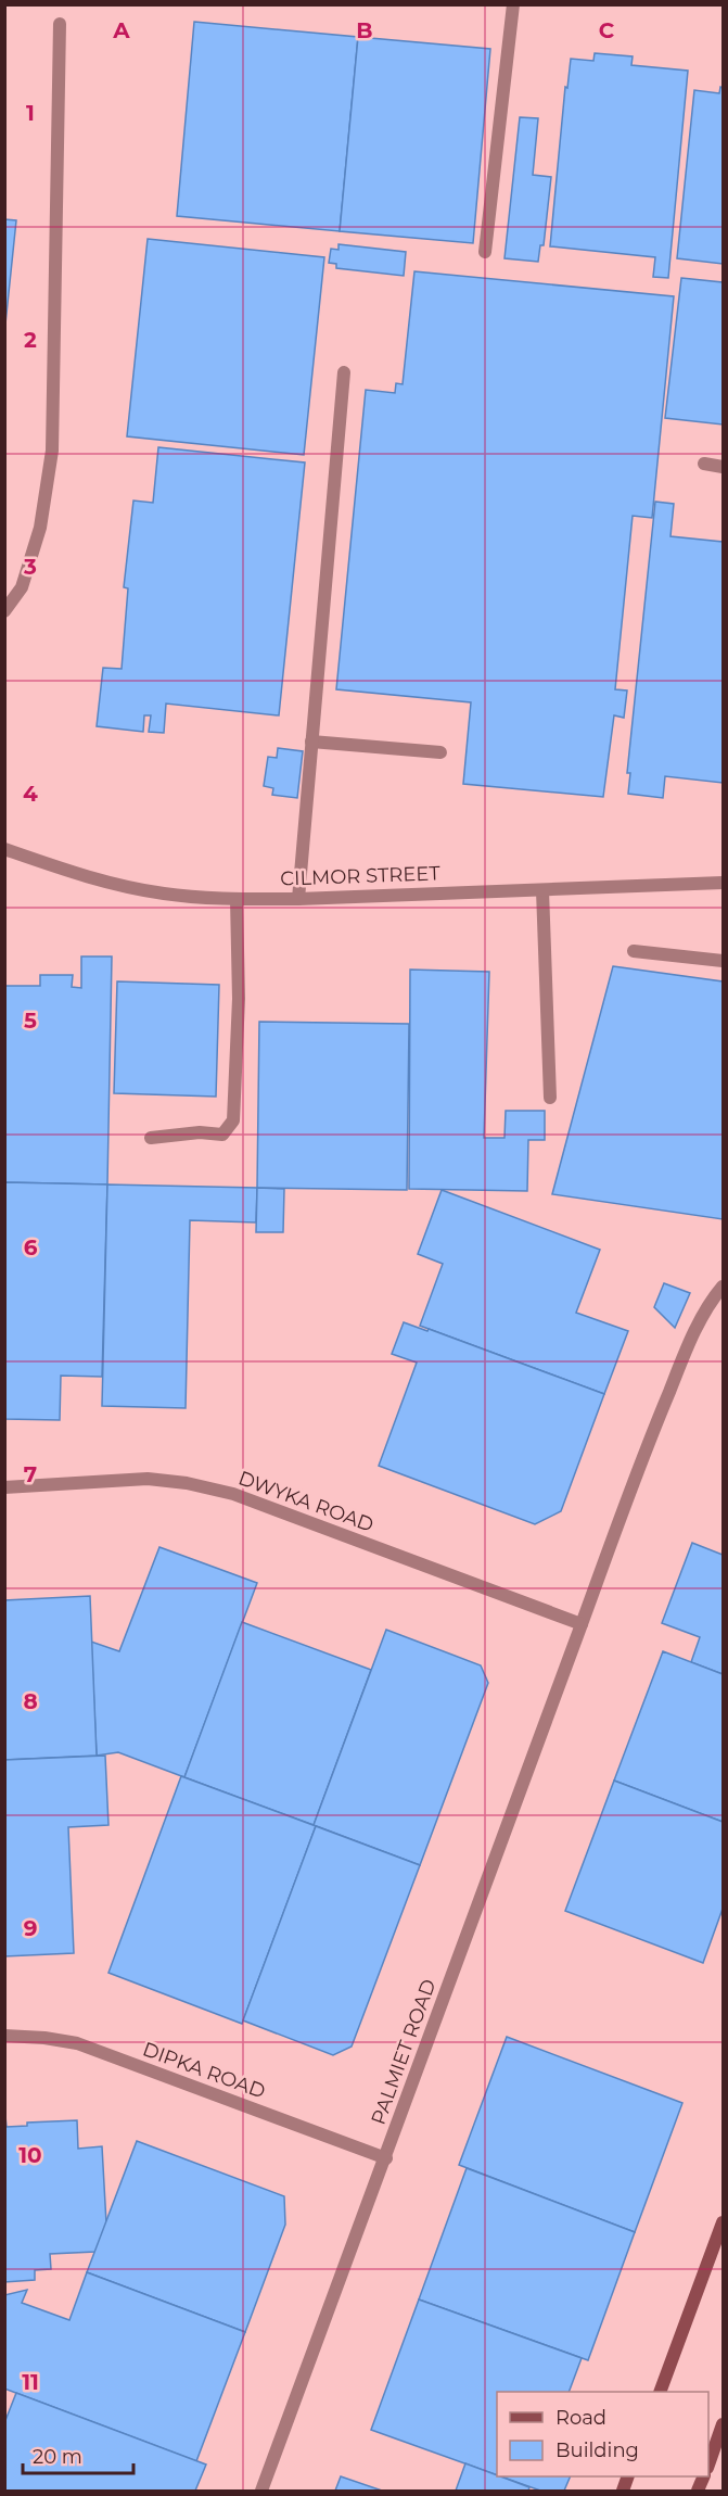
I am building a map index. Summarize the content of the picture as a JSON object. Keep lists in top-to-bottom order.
{
  "streets": {
    "street": [
      "CILMOR STREET",
      "DWYKA ROAD",
      "PALMIET ROAD",
      "DIPKA ROAD"
    ]
  },
  "crossings": [
    ["DWYKA ROAD", "PALMIET ROAD"],
    ["PALMIET ROAD", "DIPKA ROAD"]
  ],
  "legend": ["Road", "Building"],
  "scale_bar": "20 m",
  "grid": {
    "columns": ["A", "B", "C"],
    "rows": [
      "1",
      "2",
      "3",
      "4",
      "5",
      "6",
      "7",
      "8",
      "9",
      "10",
      "11"
    ]
  }
}
